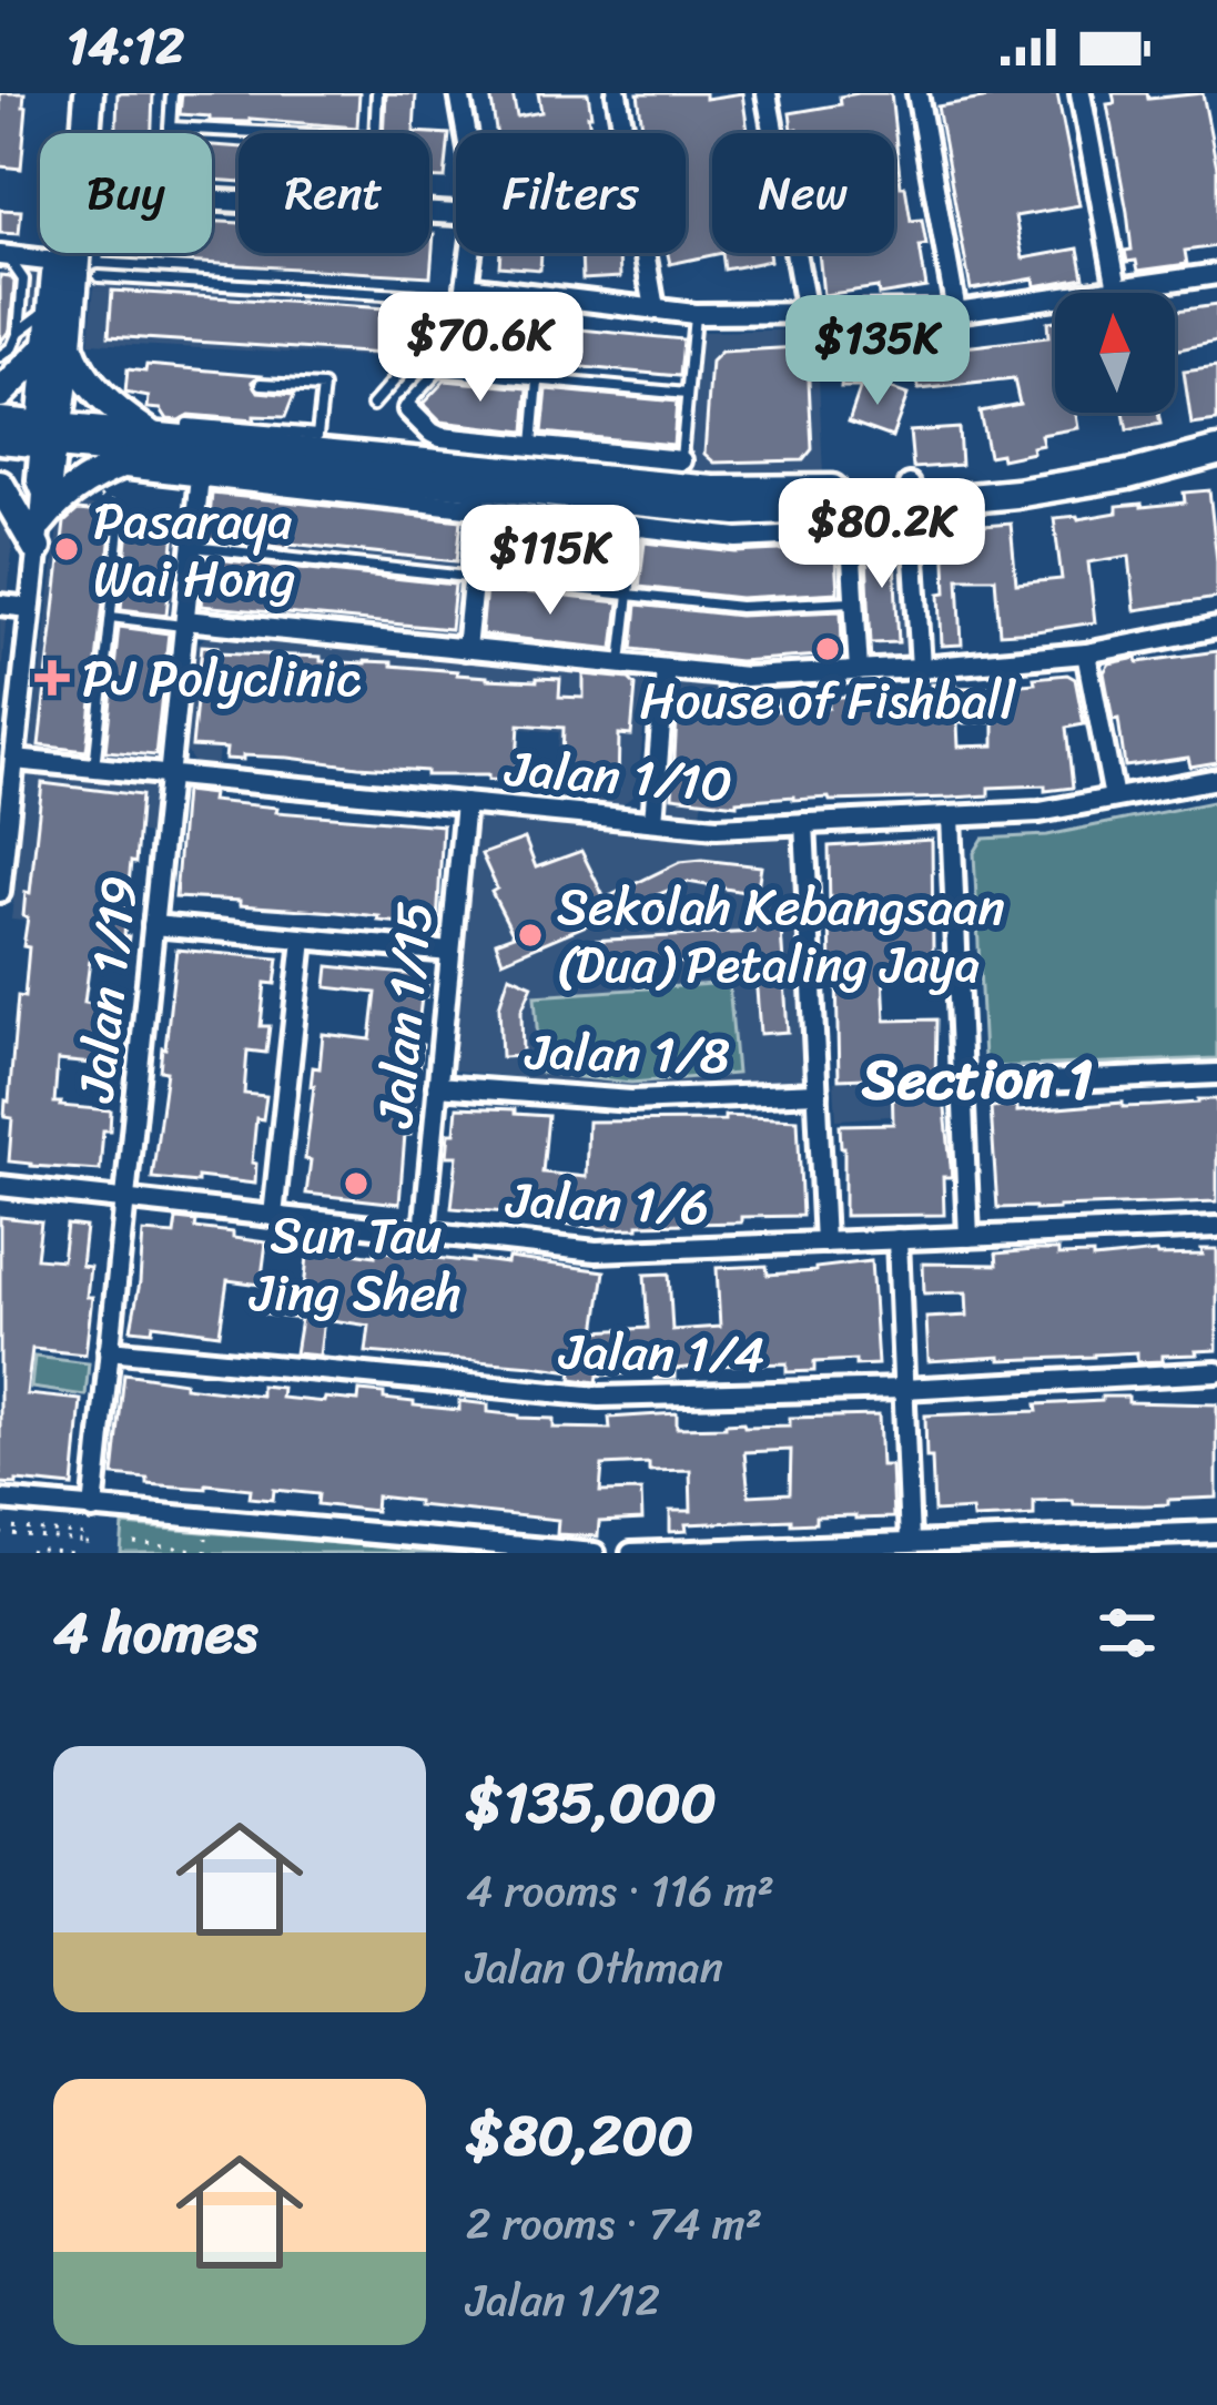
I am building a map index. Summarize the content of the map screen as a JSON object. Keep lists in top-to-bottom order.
{
  "streets": {
    "street": [
      "Jalan 1/10",
      "Jalan 1/19",
      "Jalan 1/15",
      "Jalan 1/8",
      "Jalan 1/6",
      "Jalan 1/4"
    ]
  },
  "crossings": [
    ["Jalan 1/10", "Jalan 1/19"],
    ["Jalan 1/10", "Jalan 1/15"],
    ["Jalan 1/19", "Jalan 1/6"],
    ["Jalan 1/19", "Jalan 1/4"],
    ["Jalan 1/15", "Jalan 1/8"],
    ["Jalan 1/15", "Jalan 1/6"]
  ],
  "districts": ["Section 1"],
  "places": {
    "other": [
      "Pasaraya Wai Hong",
      "House of Fishball",
      "Sekolah Kebangsaan (Dua) Petaling Jaya",
      "Sun Tau Jing Sheh"
    ],
    "health": ["PJ Polyclinic"]
  },
  "north": "top",
  "page": {
    "status": "14:12",
    "chip": [
      "Buy",
      "Rent",
      "Filters",
      "New"
    ],
    "price": [
      "$70.6K",
      "$135K",
      "$80.2K",
      "$115K"
    ],
    "heading": "4 homes",
    "list": [
      {
        "name": "$135,000",
        "note": "4 rooms · 116 m² · Jalan Othman"
      },
      {
        "name": "$80,200",
        "note": "2 rooms · 74 m² · Jalan 1/12"
      }
    ]
  }
}
